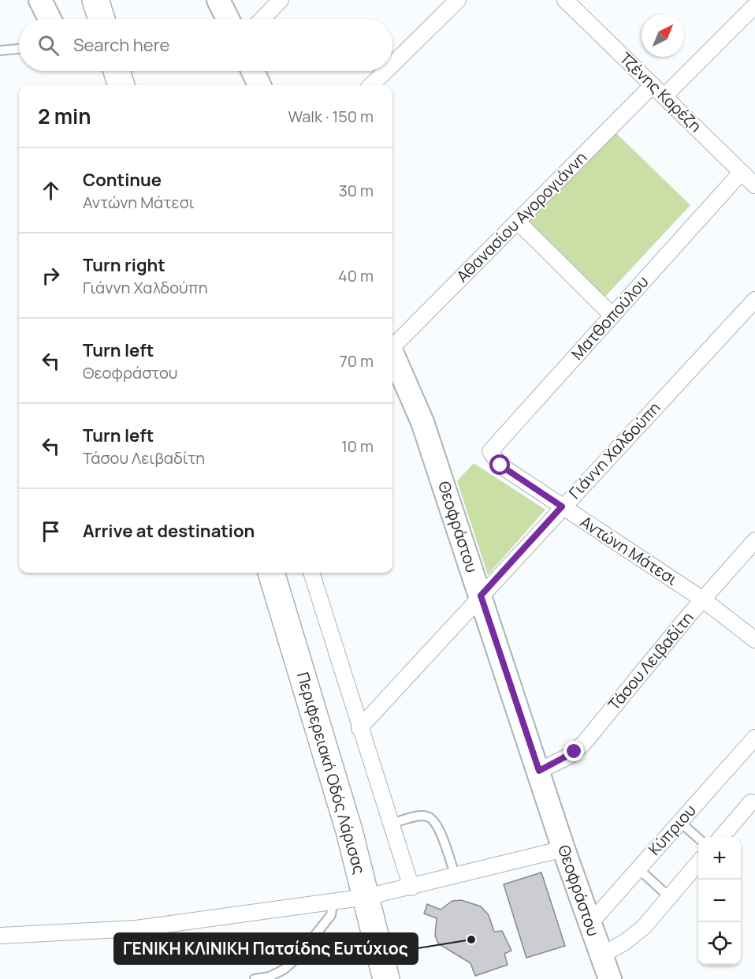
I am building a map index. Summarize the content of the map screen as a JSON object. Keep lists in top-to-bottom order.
{
  "streets": {
    "highway": ["Περιφερειακή Οδός Λάρισας"],
    "street": [
      "Τζένης Καρέζη",
      "Αθανασίου Αγορογιάννη",
      "Ματθοπούλου",
      "Γιάννη Χαλδούπη",
      "Θεοφράστου",
      "Αντώνη Μάτεσι",
      "Τάσου Λειβαδίτη",
      "Κύπριου"
    ]
  },
  "crossings": [
    ["Τζένης Καρέζη", "Αθανασίου Αγορογιάννη"],
    ["Τζένης Καρέζη", "Ματθοπούλου"],
    ["Ματθοπούλου", "Αντώνη Μάτεσι"],
    ["Γιάννη Χαλδούπη", "Θεοφράστου"],
    ["Γιάννη Χαλδούπη", "Αντώνη Μάτεσι"],
    ["Θεοφράστου", "Τάσου Λειβαδίτη"],
    ["Θεοφράστου", "Κύπριου"],
    ["Αντώνη Μάτεσι", "Τάσου Λειβαδίτη"]
  ],
  "places": ["ΓΕΝΙΚΗ ΚΛΙΝΙΚΗ Πατσίδης Ευτύχιος"],
  "north": "top right",
  "page": {
    "search": "Search here",
    "heading": ["2 min", "Walk · 150 m"],
    "list": [
      ["Continue", "Αντώνη Μάτεσι", "30 m"],
      ["Turn right", "Γιάννη Χαλδούπη", "40 m"],
      ["Turn left", "Θεοφράστου", "70 m"],
      ["Turn left", "Τάσου Λειβαδίτη", "10 m"],
      "Arrive at destination"
    ],
    "map_buttons": ["+", "−"]
  }
}
